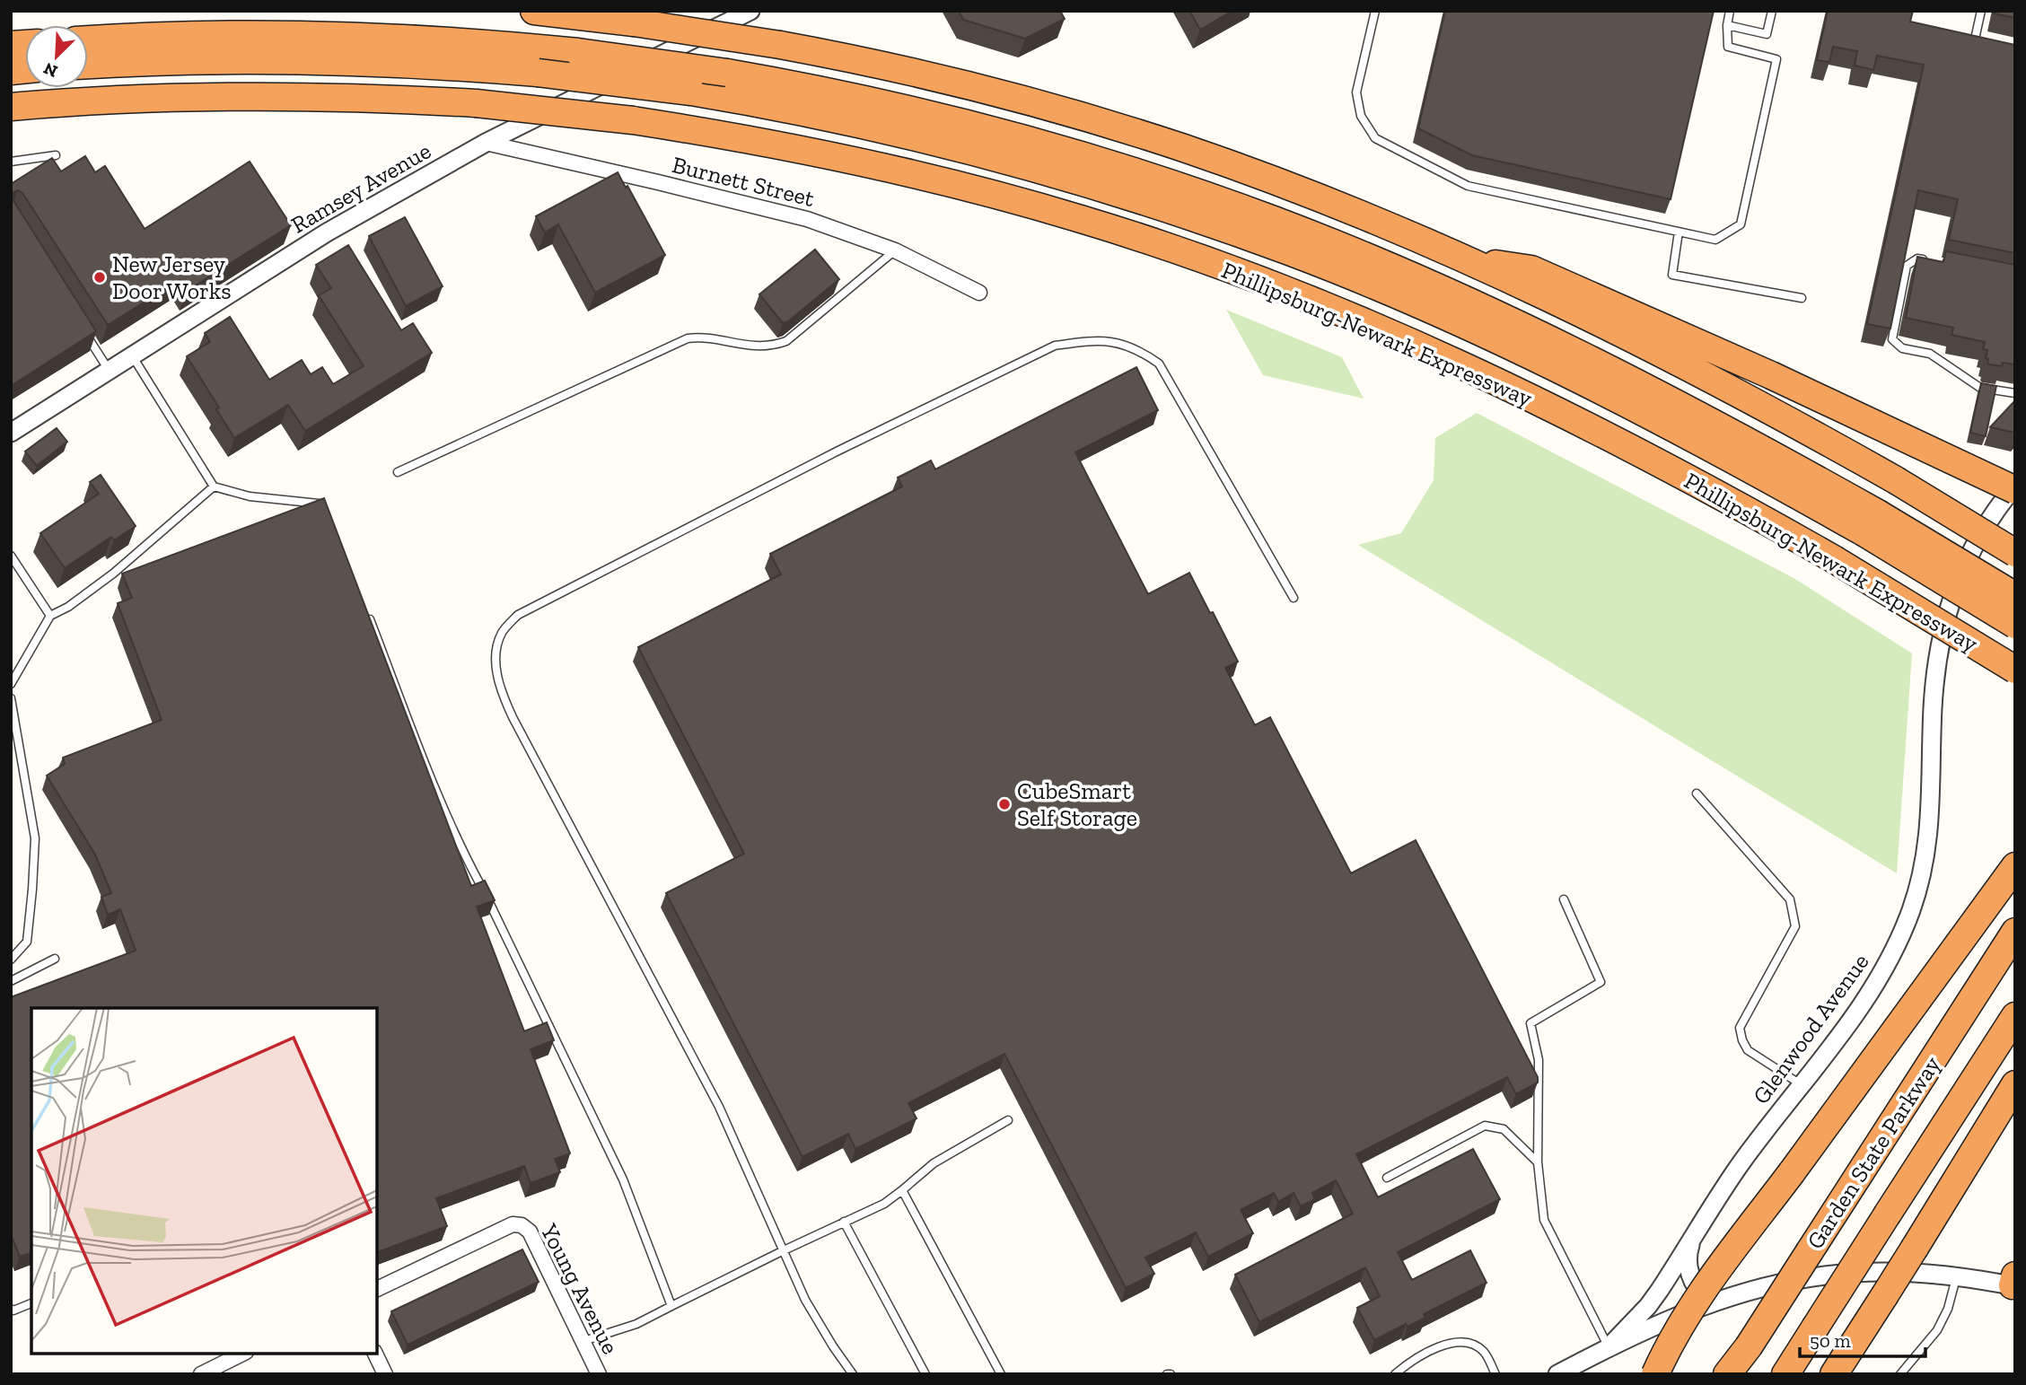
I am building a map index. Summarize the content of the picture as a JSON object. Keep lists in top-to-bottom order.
{
  "streets": {
    "highway": ["Phillipsburg-Newark Expressway", "Garden State Parkway"],
    "street": [
      "Burnett Street",
      "Ramsey Avenue",
      "Glenwood Avenue",
      "Young Avenue"
    ]
  },
  "crossings": [
    ["Burnett Street", "Ramsey Avenue"]
  ],
  "places": ["New Jersey Door Works", "CubeSmart Self Storage"],
  "scale_bar": "50 m",
  "north": "bottom left"
}
